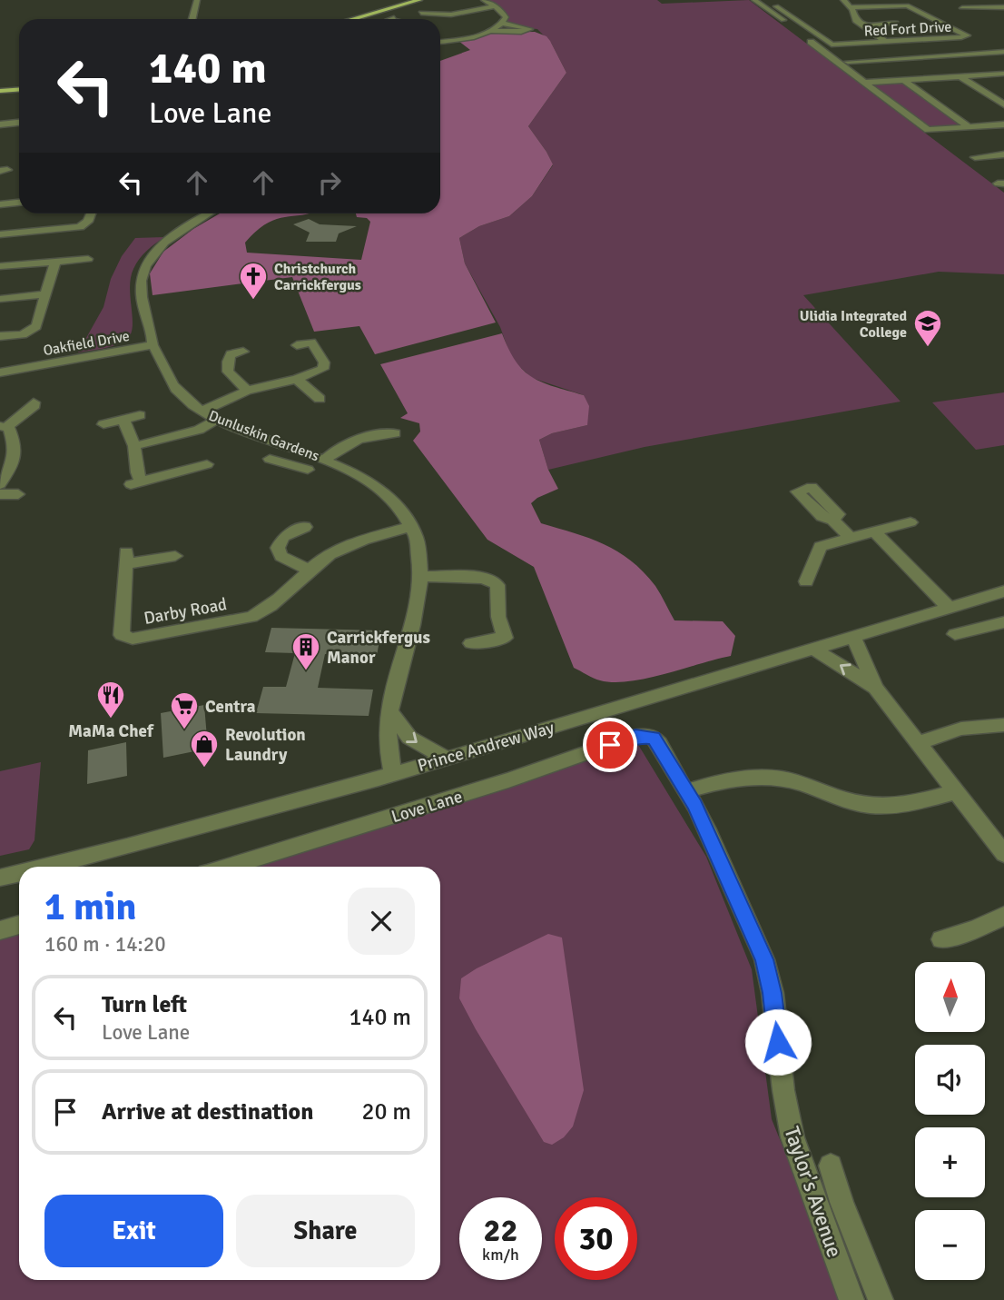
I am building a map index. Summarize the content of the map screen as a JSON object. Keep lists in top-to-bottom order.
{
  "streets": {
    "street": [
      "Red Fort Drive",
      "Oakfield Drive",
      "Dunluskin Gardens",
      "Darby Road",
      "Prince Andrew Way",
      "Love Lane",
      "Taylor's Avenue"
    ]
  },
  "crossings": [
    ["Oakfield Drive", "Dunluskin Gardens"],
    ["Dunluskin Gardens", "Darby Road"],
    ["Dunluskin Gardens", "Prince Andrew Way"],
    ["Love Lane", "Taylor's Avenue"]
  ],
  "places": {
    "church": ["Christchurch Carrickfergus"],
    "school or university": ["Ulidia Integrated College"],
    "building": ["Carrickfergus Manor"],
    "restaurant": ["MaMa Chef"],
    "supermarket": ["Centra"],
    "shop": ["Revolution Laundry"]
  },
  "north": "top",
  "page": {
    "turn": ["140 m", "Love Lane"],
    "heading": ["1 min", "160 m · 14:20"],
    "map_buttons": ["+", "−"],
    "list": [
      {
        "name": "Turn left",
        "note": "Love Lane",
        "value": "140 m"
      },
      {
        "name": "Arrive at destination",
        "value": "20 m"
      }
    ],
    "buttons": ["Exit", "Share"],
    "speed": "22 km/h",
    "limit": "30"
  }
}
